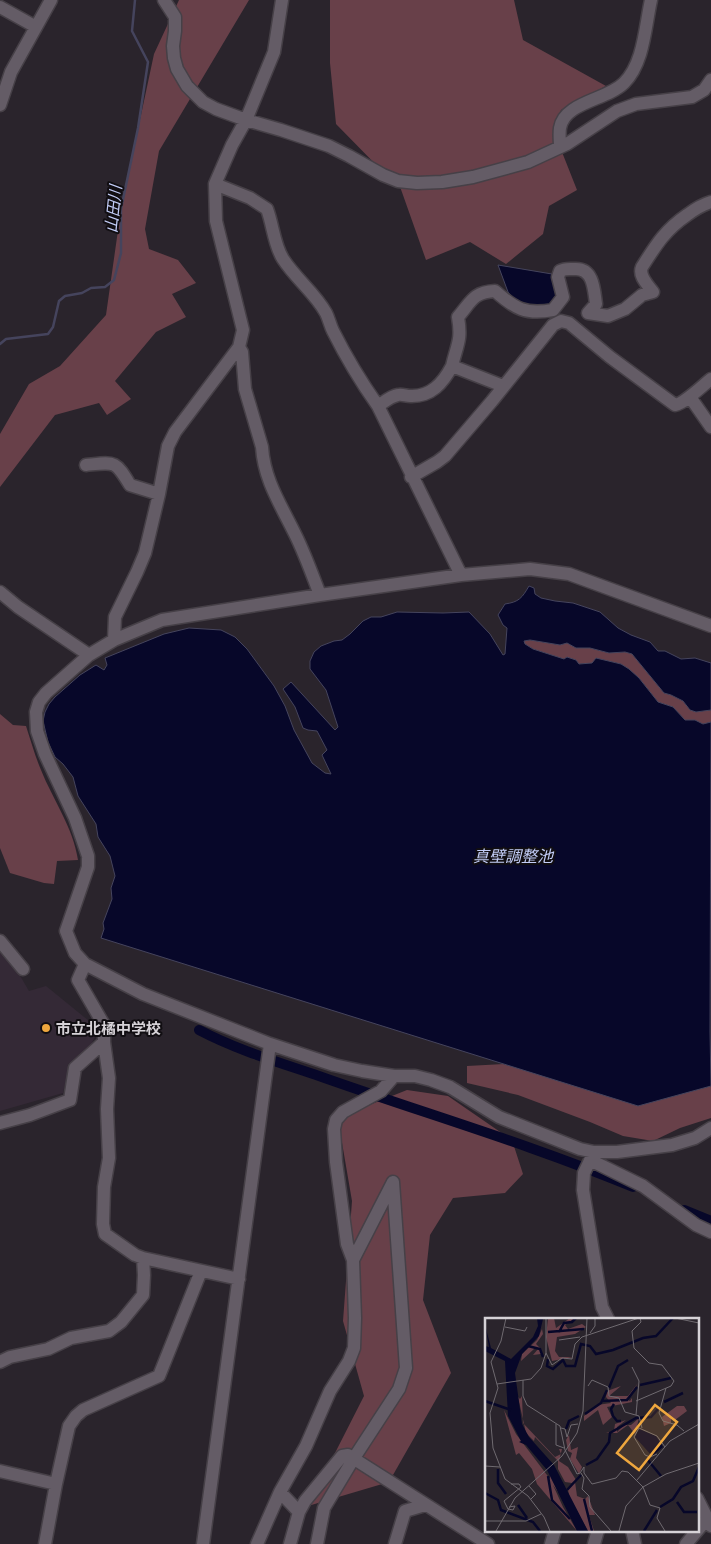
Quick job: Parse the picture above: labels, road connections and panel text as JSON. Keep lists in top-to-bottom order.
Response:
{
  "water": ["山田川", "真壁調整池"],
  "places": ["市立北橘中学校"]
}
